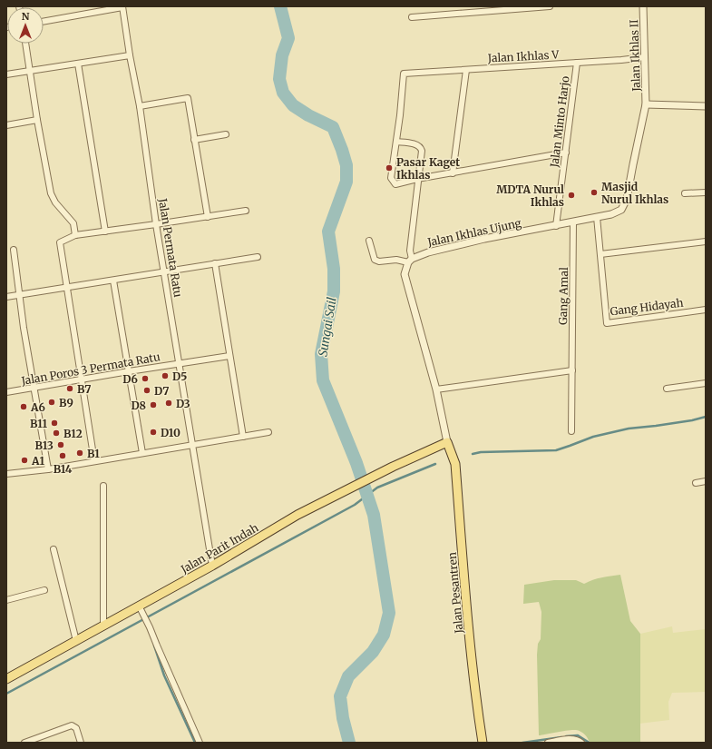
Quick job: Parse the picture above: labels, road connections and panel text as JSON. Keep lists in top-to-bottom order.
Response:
{
  "streets": {
    "main road": ["Jalan Parit Indah", "Jalan Pesantren"],
    "street": [
      "Jalan Ikhlas II",
      "Jalan Ikhlas V",
      "Jalan Minto Harjo",
      "Jalan Ikhlas Ujung",
      "Jalan Permata Ratu",
      "Gang Amal",
      "Gang Hidayah",
      "Jalan Poros 3 Permata Ratu"
    ]
  },
  "crossings": [
    ["Jalan Ikhlas II", "Jalan Ikhlas V"],
    ["Jalan Ikhlas II", "Jalan Ikhlas Ujung"],
    ["Jalan Ikhlas V", "Jalan Minto Harjo"],
    ["Jalan Minto Harjo", "Jalan Ikhlas Ujung"],
    ["Jalan Ikhlas Ujung", "Gang Amal"],
    ["Jalan Ikhlas Ujung", "Gang Hidayah"],
    ["Jalan Permata Ratu", "Jalan Poros 3 Permata Ratu"],
    ["Jalan Permata Ratu", "Jalan Parit Indah"],
    ["Jalan Parit Indah", "Jalan Pesantren"]
  ],
  "water": ["Sungai Sail"],
  "places": [
    "Pasar Kaget Ikhlas",
    "Masjid Nurul Ikhlas",
    "MDTA Nurul Ikhlas",
    "D5",
    "D6",
    "B7",
    "D7",
    "B9",
    "D3",
    "D8",
    "A6",
    "B11",
    "D10",
    "B12",
    "B13",
    "B1",
    "B14",
    "A1"
  ],
  "north": "top"
}
